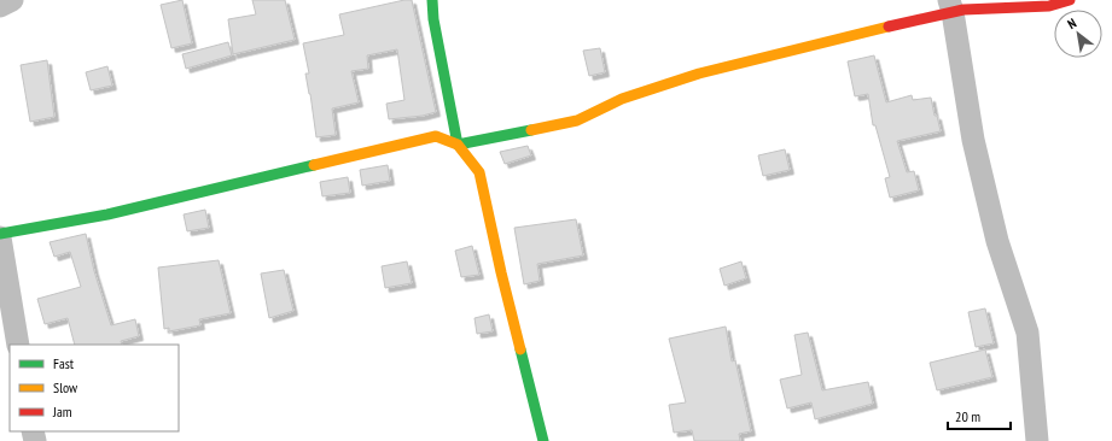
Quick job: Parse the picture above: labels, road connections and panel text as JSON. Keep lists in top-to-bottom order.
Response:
{
  "legend": ["Fast", "Slow", "Jam"],
  "scale_bar": "20 m",
  "north": "top left"
}
